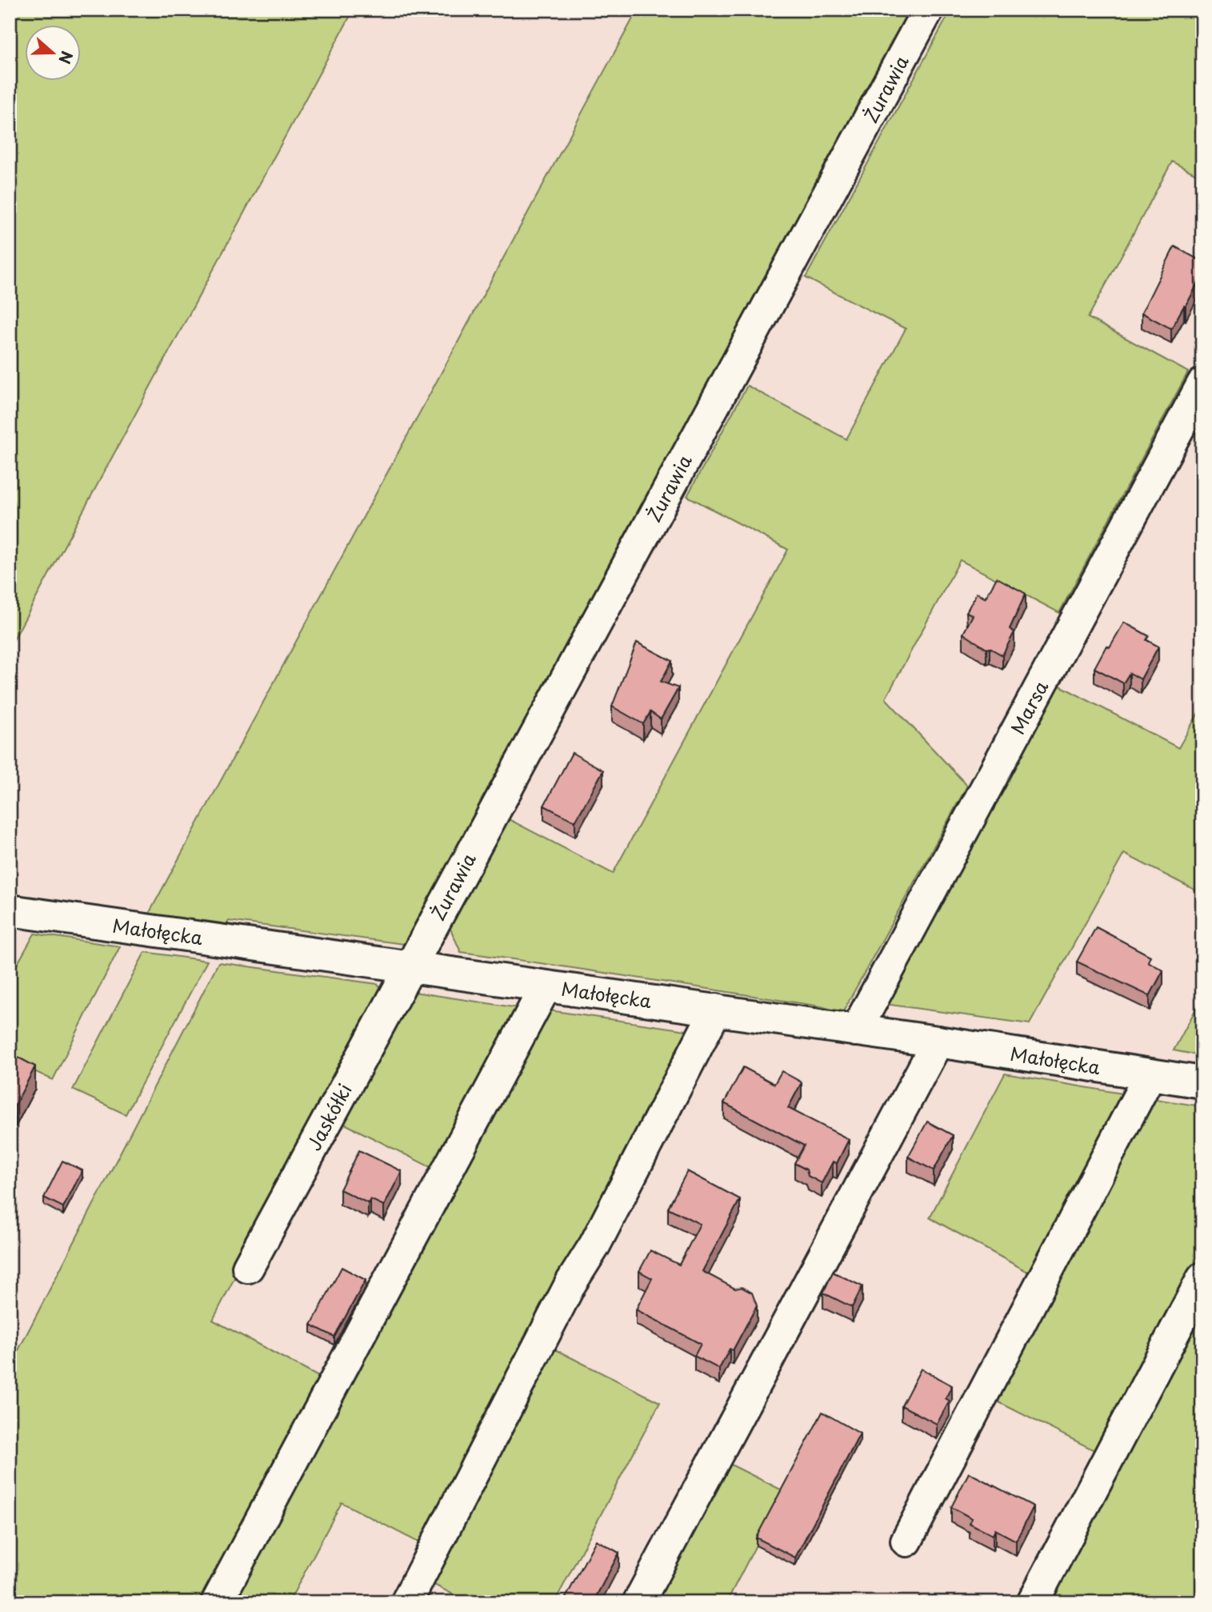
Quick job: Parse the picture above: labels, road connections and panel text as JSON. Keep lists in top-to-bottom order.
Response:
{
  "streets": {
    "street": [
      "Żurawia",
      "Marsa",
      "Małołęcka",
      "Jaskółki"
    ]
  },
  "crossings": [
    ["Żurawia", "Małołęcka"],
    ["Żurawia", "Jaskółki"],
    ["Marsa", "Małołęcka"],
    ["Małołęcka", "Jaskółki"]
  ],
  "north": "right"
}
